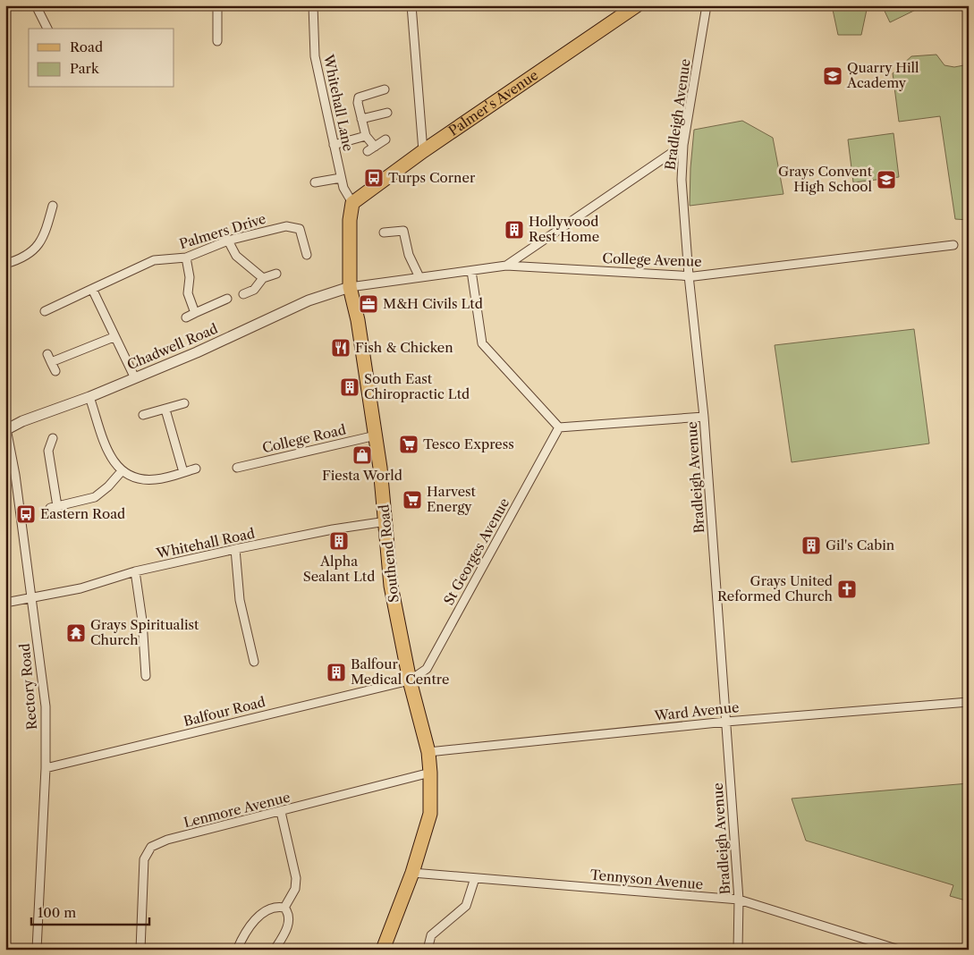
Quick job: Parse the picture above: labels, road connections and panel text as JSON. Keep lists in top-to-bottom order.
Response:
{
  "streets": {
    "main road": ["Palmer's Avenue", "Southend Road"],
    "street": [
      "Whitehall Lane",
      "Bradleigh Avenue",
      "Palmers Drive",
      "College Avenue",
      "Chadwell Road",
      "College Road",
      "Whitehall Road",
      "St Georges Avenue",
      "Rectory Road",
      "Balfour Road",
      "Ward Avenue",
      "Lenmore Avenue",
      "Tennyson Avenue"
    ]
  },
  "crossings": [
    ["Whitehall Lane", "Palmer's Avenue"],
    ["Whitehall Lane", "Southend Road"],
    ["Palmer's Avenue", "Southend Road"],
    ["Bradleigh Avenue", "College Avenue"],
    ["Bradleigh Avenue", "Ward Avenue"],
    ["Bradleigh Avenue", "Tennyson Avenue"],
    ["College Avenue", "Chadwell Road"],
    ["College Avenue", "Southend Road"],
    ["Chadwell Road", "Southend Road"],
    ["Chadwell Road", "Rectory Road"],
    ["College Road", "Southend Road"],
    ["Whitehall Road", "Southend Road"],
    ["Whitehall Road", "Rectory Road"],
    ["St Georges Avenue", "Southend Road"],
    ["St Georges Avenue", "Balfour Road"],
    ["Southend Road", "Balfour Road"],
    ["Southend Road", "Ward Avenue"],
    ["Southend Road", "Lenmore Avenue"],
    ["Southend Road", "Tennyson Avenue"],
    ["Rectory Road", "Balfour Road"]
  ],
  "places": {
    "school or university": ["Quarry Hill Academy", "Grays Convent High School"],
    "bus stop": ["Turps Corner", "Eastern Road"],
    "building": [
      "Hollywood Rest Home",
      "South East Chiropractic Ltd",
      "Alpha Sealant Ltd",
      "Gil's Cabin",
      "Balfour Medical Centre"
    ],
    "office": ["M&H Civils Ltd"],
    "restaurant": ["Fish & Chicken"],
    "supermarket": ["Tesco Express", "Harvest Energy"],
    "shop": ["Fiesta World"],
    "church": ["Grays United Reformed Church"],
    "temple": ["Grays Spiritualist Church"]
  },
  "legend": ["Road", "Park"],
  "scale_bar": "100 m"
}
